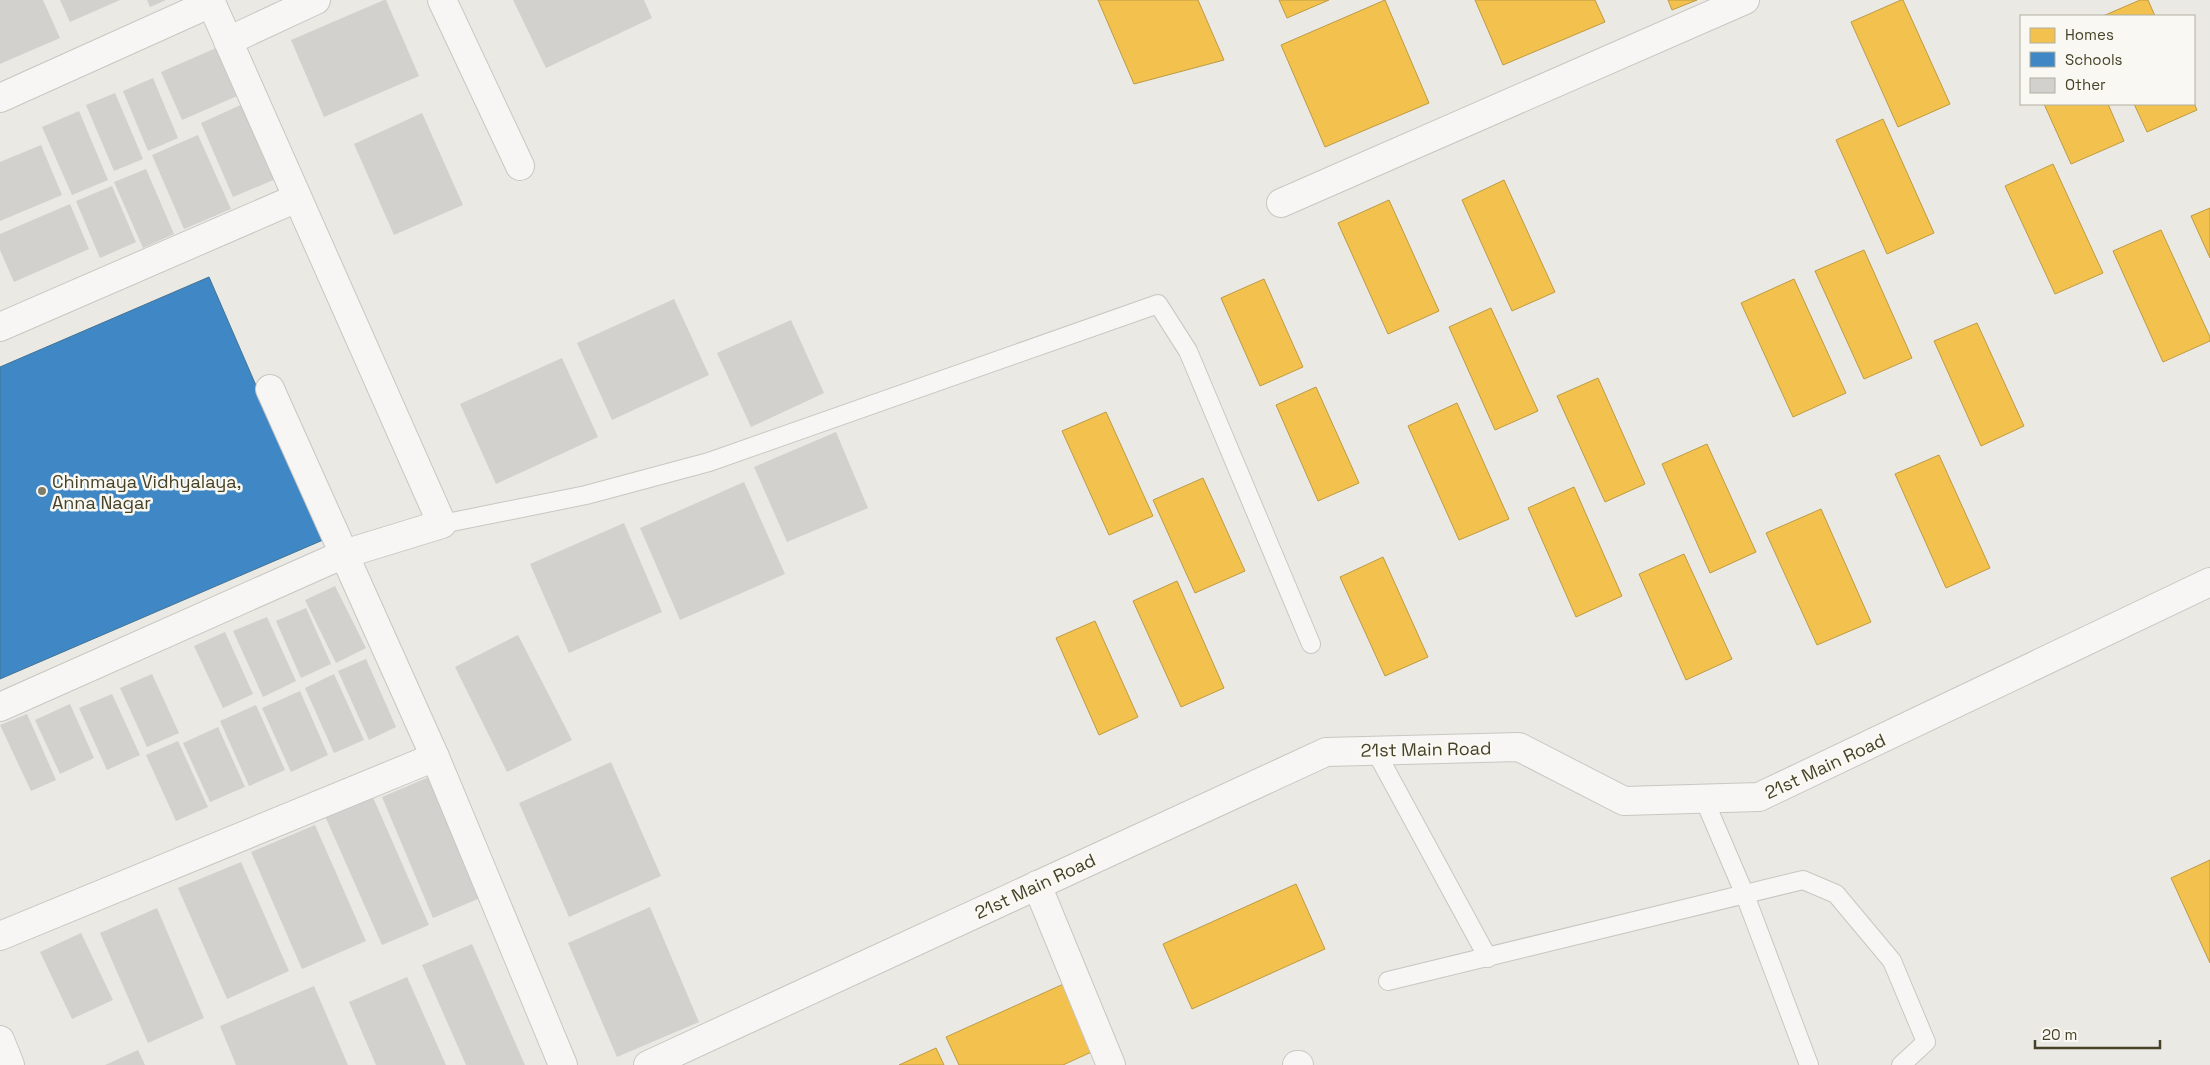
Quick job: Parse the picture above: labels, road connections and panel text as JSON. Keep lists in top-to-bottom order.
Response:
{
  "streets": {
    "street": ["21st Main Road"]
  },
  "places": ["Chinmaya Vidhyalaya, Anna Nagar"],
  "legend": ["Homes", "Schools", "Other"],
  "scale_bar": "20 m"
}
